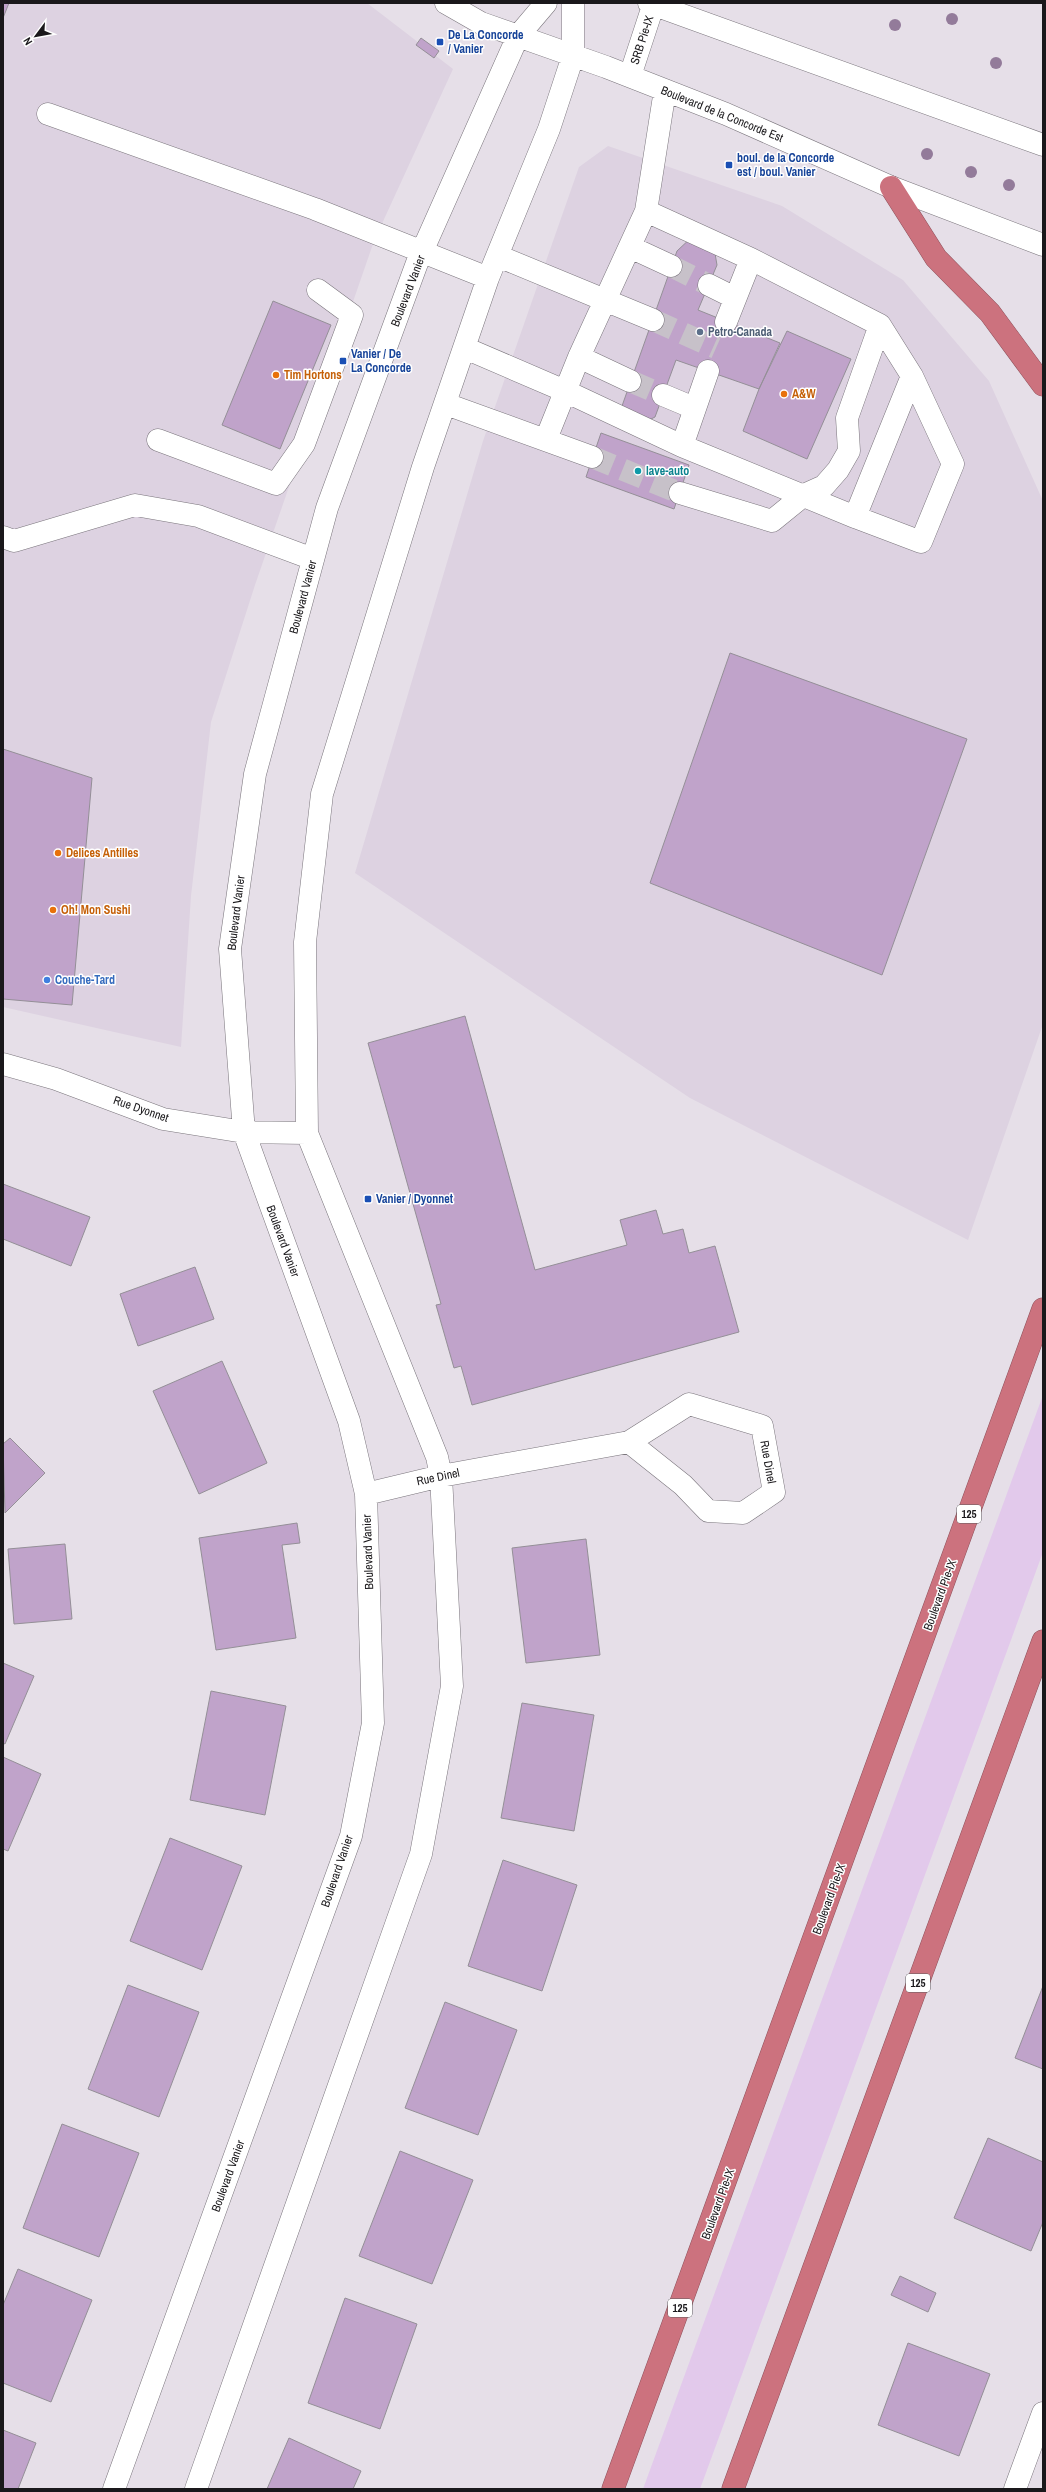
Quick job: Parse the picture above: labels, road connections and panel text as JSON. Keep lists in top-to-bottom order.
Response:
{
  "streets": {
    "highway": ["125", "Boulevard Pie-IX"],
    "street": [
      "SRB Pie-IX",
      "Boulevard de la Concorde Est",
      "Boulevard Vanier",
      "Rue Dyonnet",
      "Rue Dinel"
    ]
  },
  "crossings": [
    ["SRB Pie-IX", "Boulevard de la Concorde Est"],
    ["Boulevard de la Concorde Est", "Boulevard Vanier"],
    ["Boulevard Vanier", "Rue Dyonnet"],
    ["Boulevard Vanier", "Rue Dinel"]
  ],
  "places": {
    "transit": [
      "De La Concorde / Vanier",
      "boul. de la Concorde est / boul. Vanier",
      "Vanier / De La Concorde",
      "Vanier / Dyonnet"
    ],
    "other": [
      "Petro-Canada",
      "Tim Hortons",
      "A&W",
      "lave-auto",
      "Delices Antilles",
      "Oh! Mon Sushi",
      "Couche-Tard"
    ]
  },
  "north": "bottom left"
}
